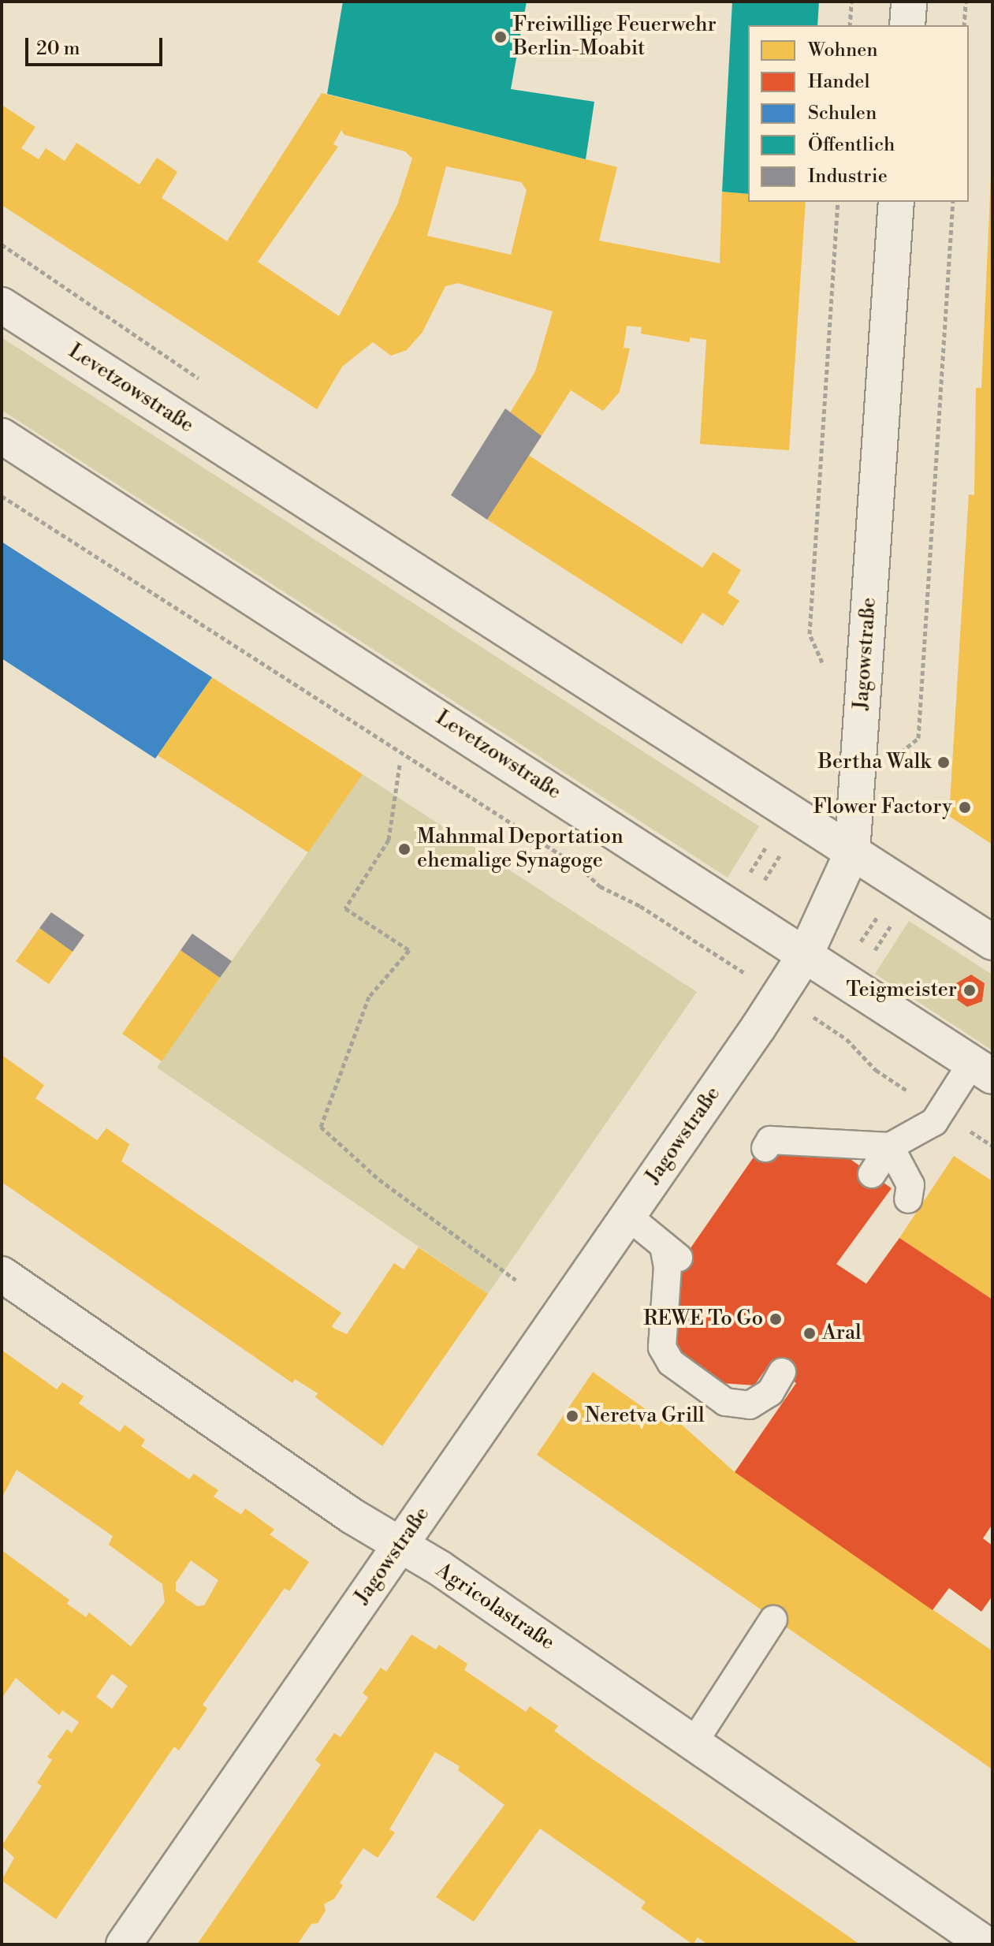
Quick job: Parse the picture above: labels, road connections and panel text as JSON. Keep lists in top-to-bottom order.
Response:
{
  "streets": {
    "street": ["Levetzowstraße", "Jagowstraße", "Agricolastraße"]
  },
  "crossings": [
    ["Levetzowstraße", "Jagowstraße"],
    ["Jagowstraße", "Agricolastraße"]
  ],
  "places": [
    "Freiwillige Feuerwehr Berlin-Moabit",
    "Bertha Walk",
    "Flower Factory",
    "Mahnmal Deportation ehemalige Synagoge",
    "Teigmeister",
    "REWE To Go",
    "Aral",
    "Neretva Grill"
  ],
  "legend": [
    "Wohnen",
    "Handel",
    "Schulen",
    "Öffentlich",
    "Industrie"
  ],
  "scale_bar": "20 m"
}
